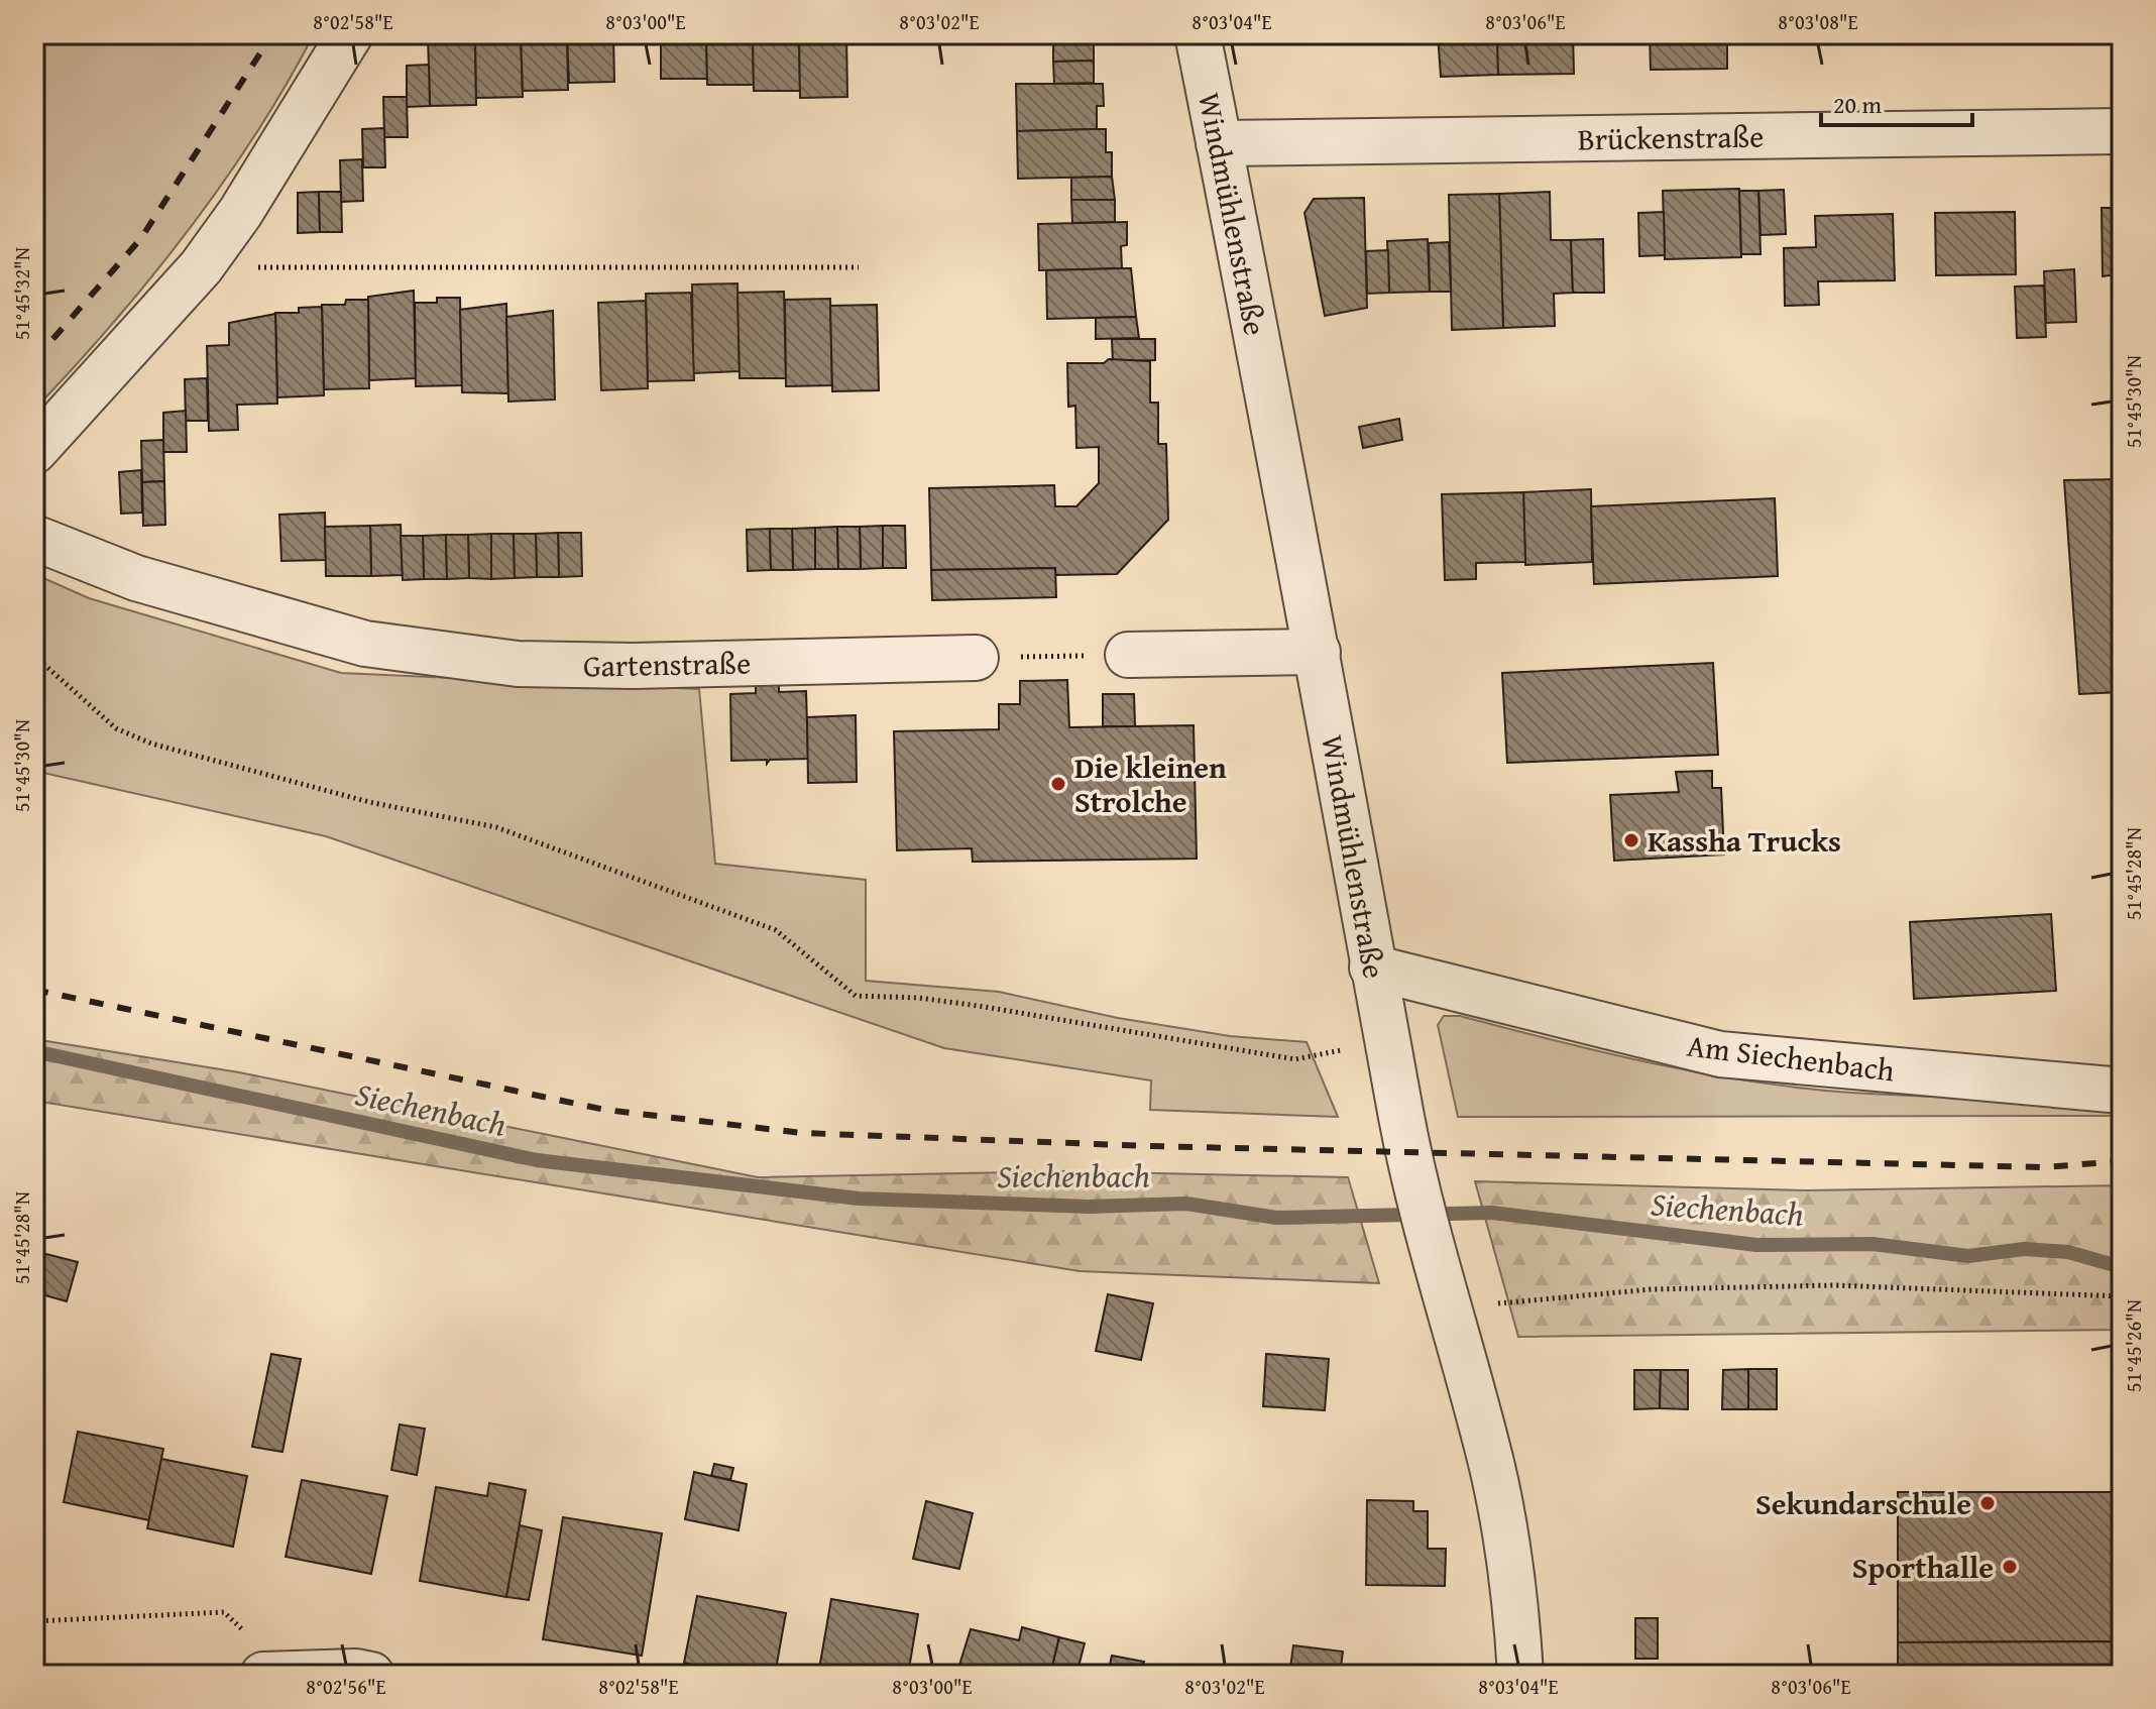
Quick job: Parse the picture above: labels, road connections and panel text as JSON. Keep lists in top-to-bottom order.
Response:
{
  "streets": {
    "street": [
      "Brückenstraße",
      "Windmühlenstraße",
      "Gartenstraße",
      "Am Siechenbach"
    ]
  },
  "crossings": [
    ["Brückenstraße", "Windmühlenstraße"],
    ["Windmühlenstraße", "Am Siechenbach"]
  ],
  "water": ["Siechenbach"],
  "places": [
    "Die kleinen Strolche",
    "Kassha Trucks",
    "Sekundarschule",
    "Sporthalle"
  ],
  "scale_bar": "20 m",
  "coordinates": [
    "8°02'58\"E",
    "8°03'00\"E",
    "8°03'02\"E",
    "8°03'04\"E",
    "8°03'06\"E",
    "8°03'08\"E",
    "51°45'32\"N",
    "51°45'30\"N",
    "51°45'28\"N",
    "51°45'26\"N",
    "8°02'56\"E"
  ]
}
